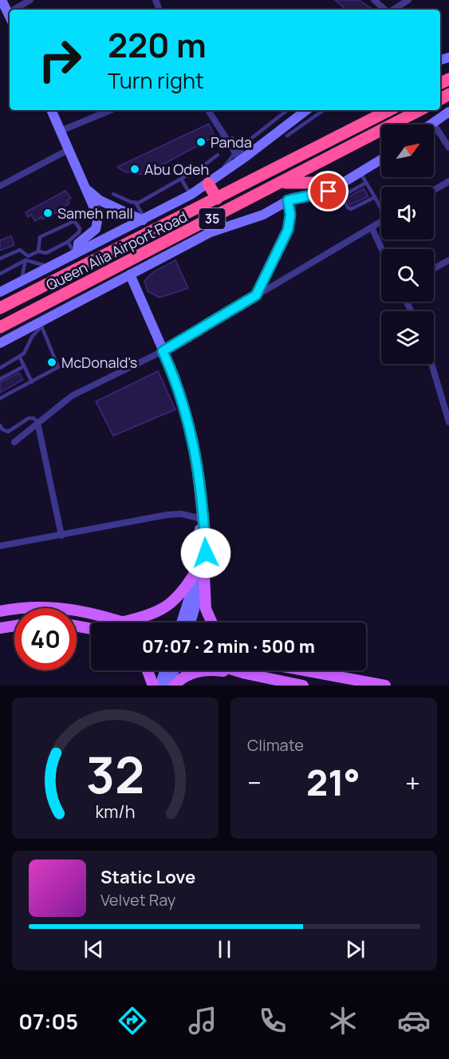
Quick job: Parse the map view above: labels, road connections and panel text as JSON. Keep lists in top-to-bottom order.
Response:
{
  "streets": {
    "highway": ["35", "Queen Alia Airport Road"]
  },
  "places": [
    "Panda",
    "Abu Odeh",
    "Sameh mall",
    "McDonald's"
  ],
  "north": "top right",
  "page": {
    "turn": ["220 m", "Turn right"],
    "limit": "40",
    "trip": "07:07 · 2 min · 500 m",
    "tile": "Climate",
    "heat": ["−", "21°", "+"],
    "song": ["Static Love", "Velvet Ray"],
    "tabs": "07:05",
    "gauge": ["32", "km/h"]
  }
}
